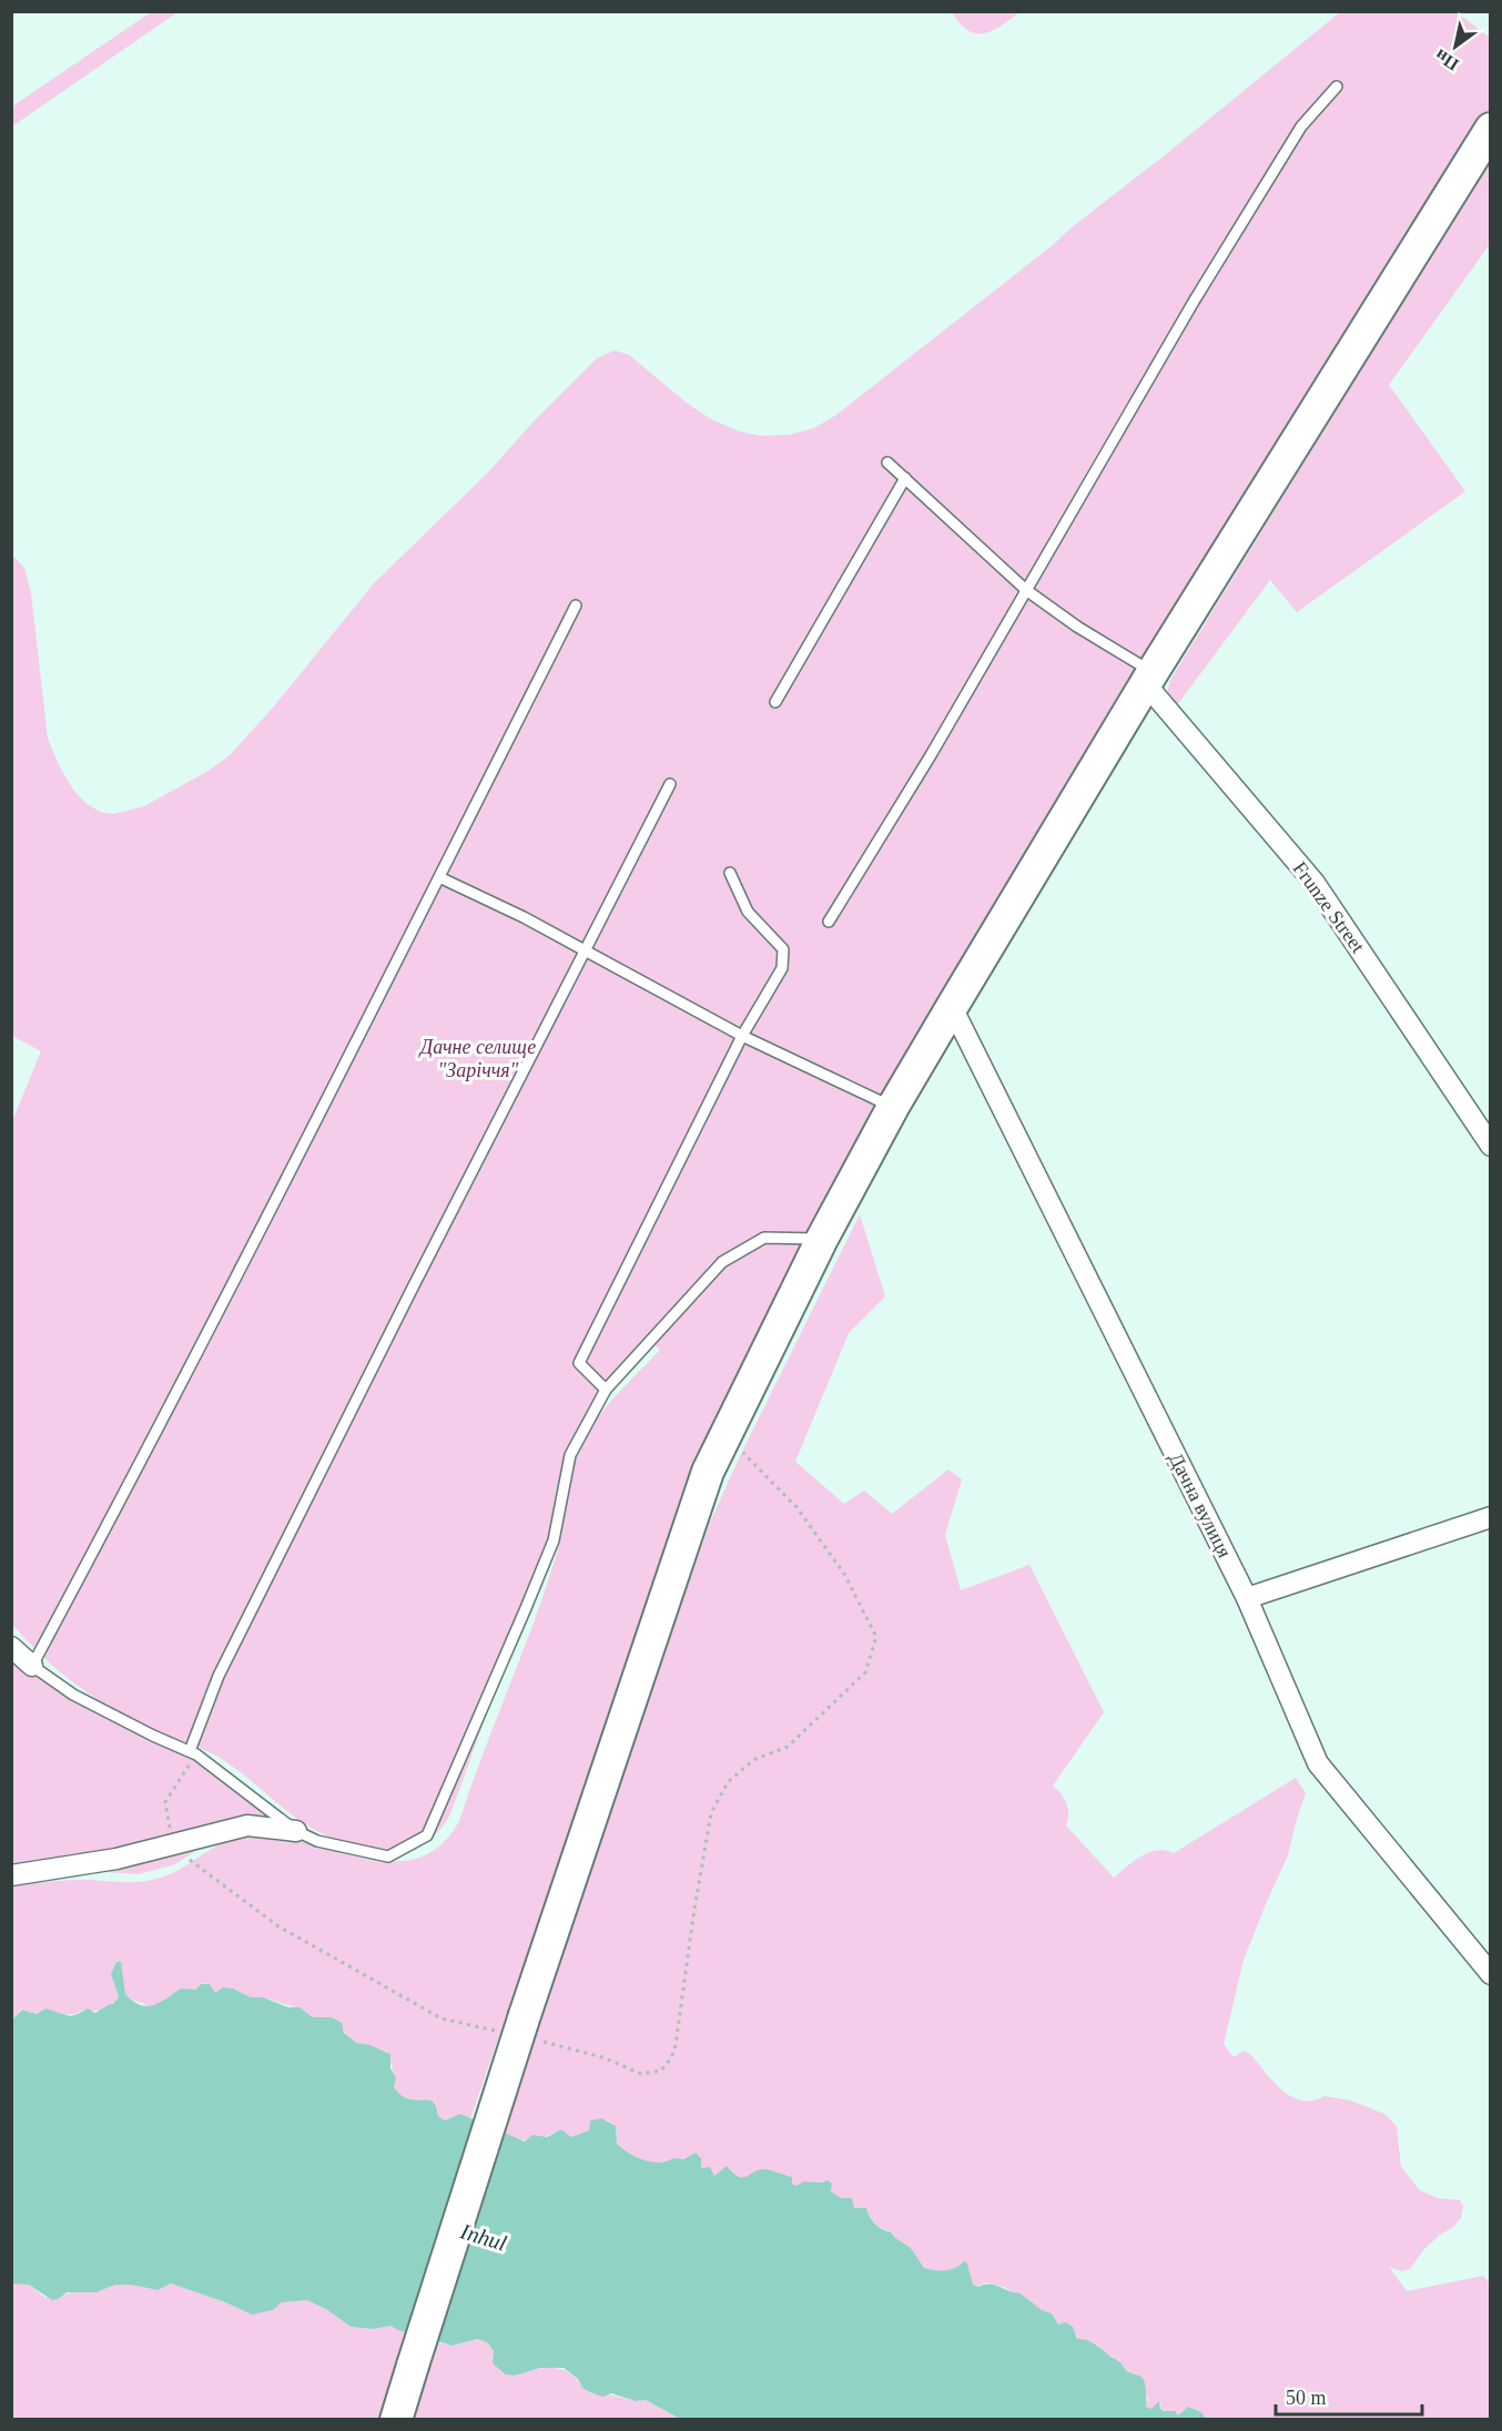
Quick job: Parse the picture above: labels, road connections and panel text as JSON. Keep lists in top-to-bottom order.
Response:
{
  "streets": {
    "street": ["Frunze Street", "Дачна вулиця"]
  },
  "water": ["Inhul"],
  "parks": ["Дачне селище \"Заріччя\""],
  "scale_bar": "50 m",
  "north": "bottom left"
}
